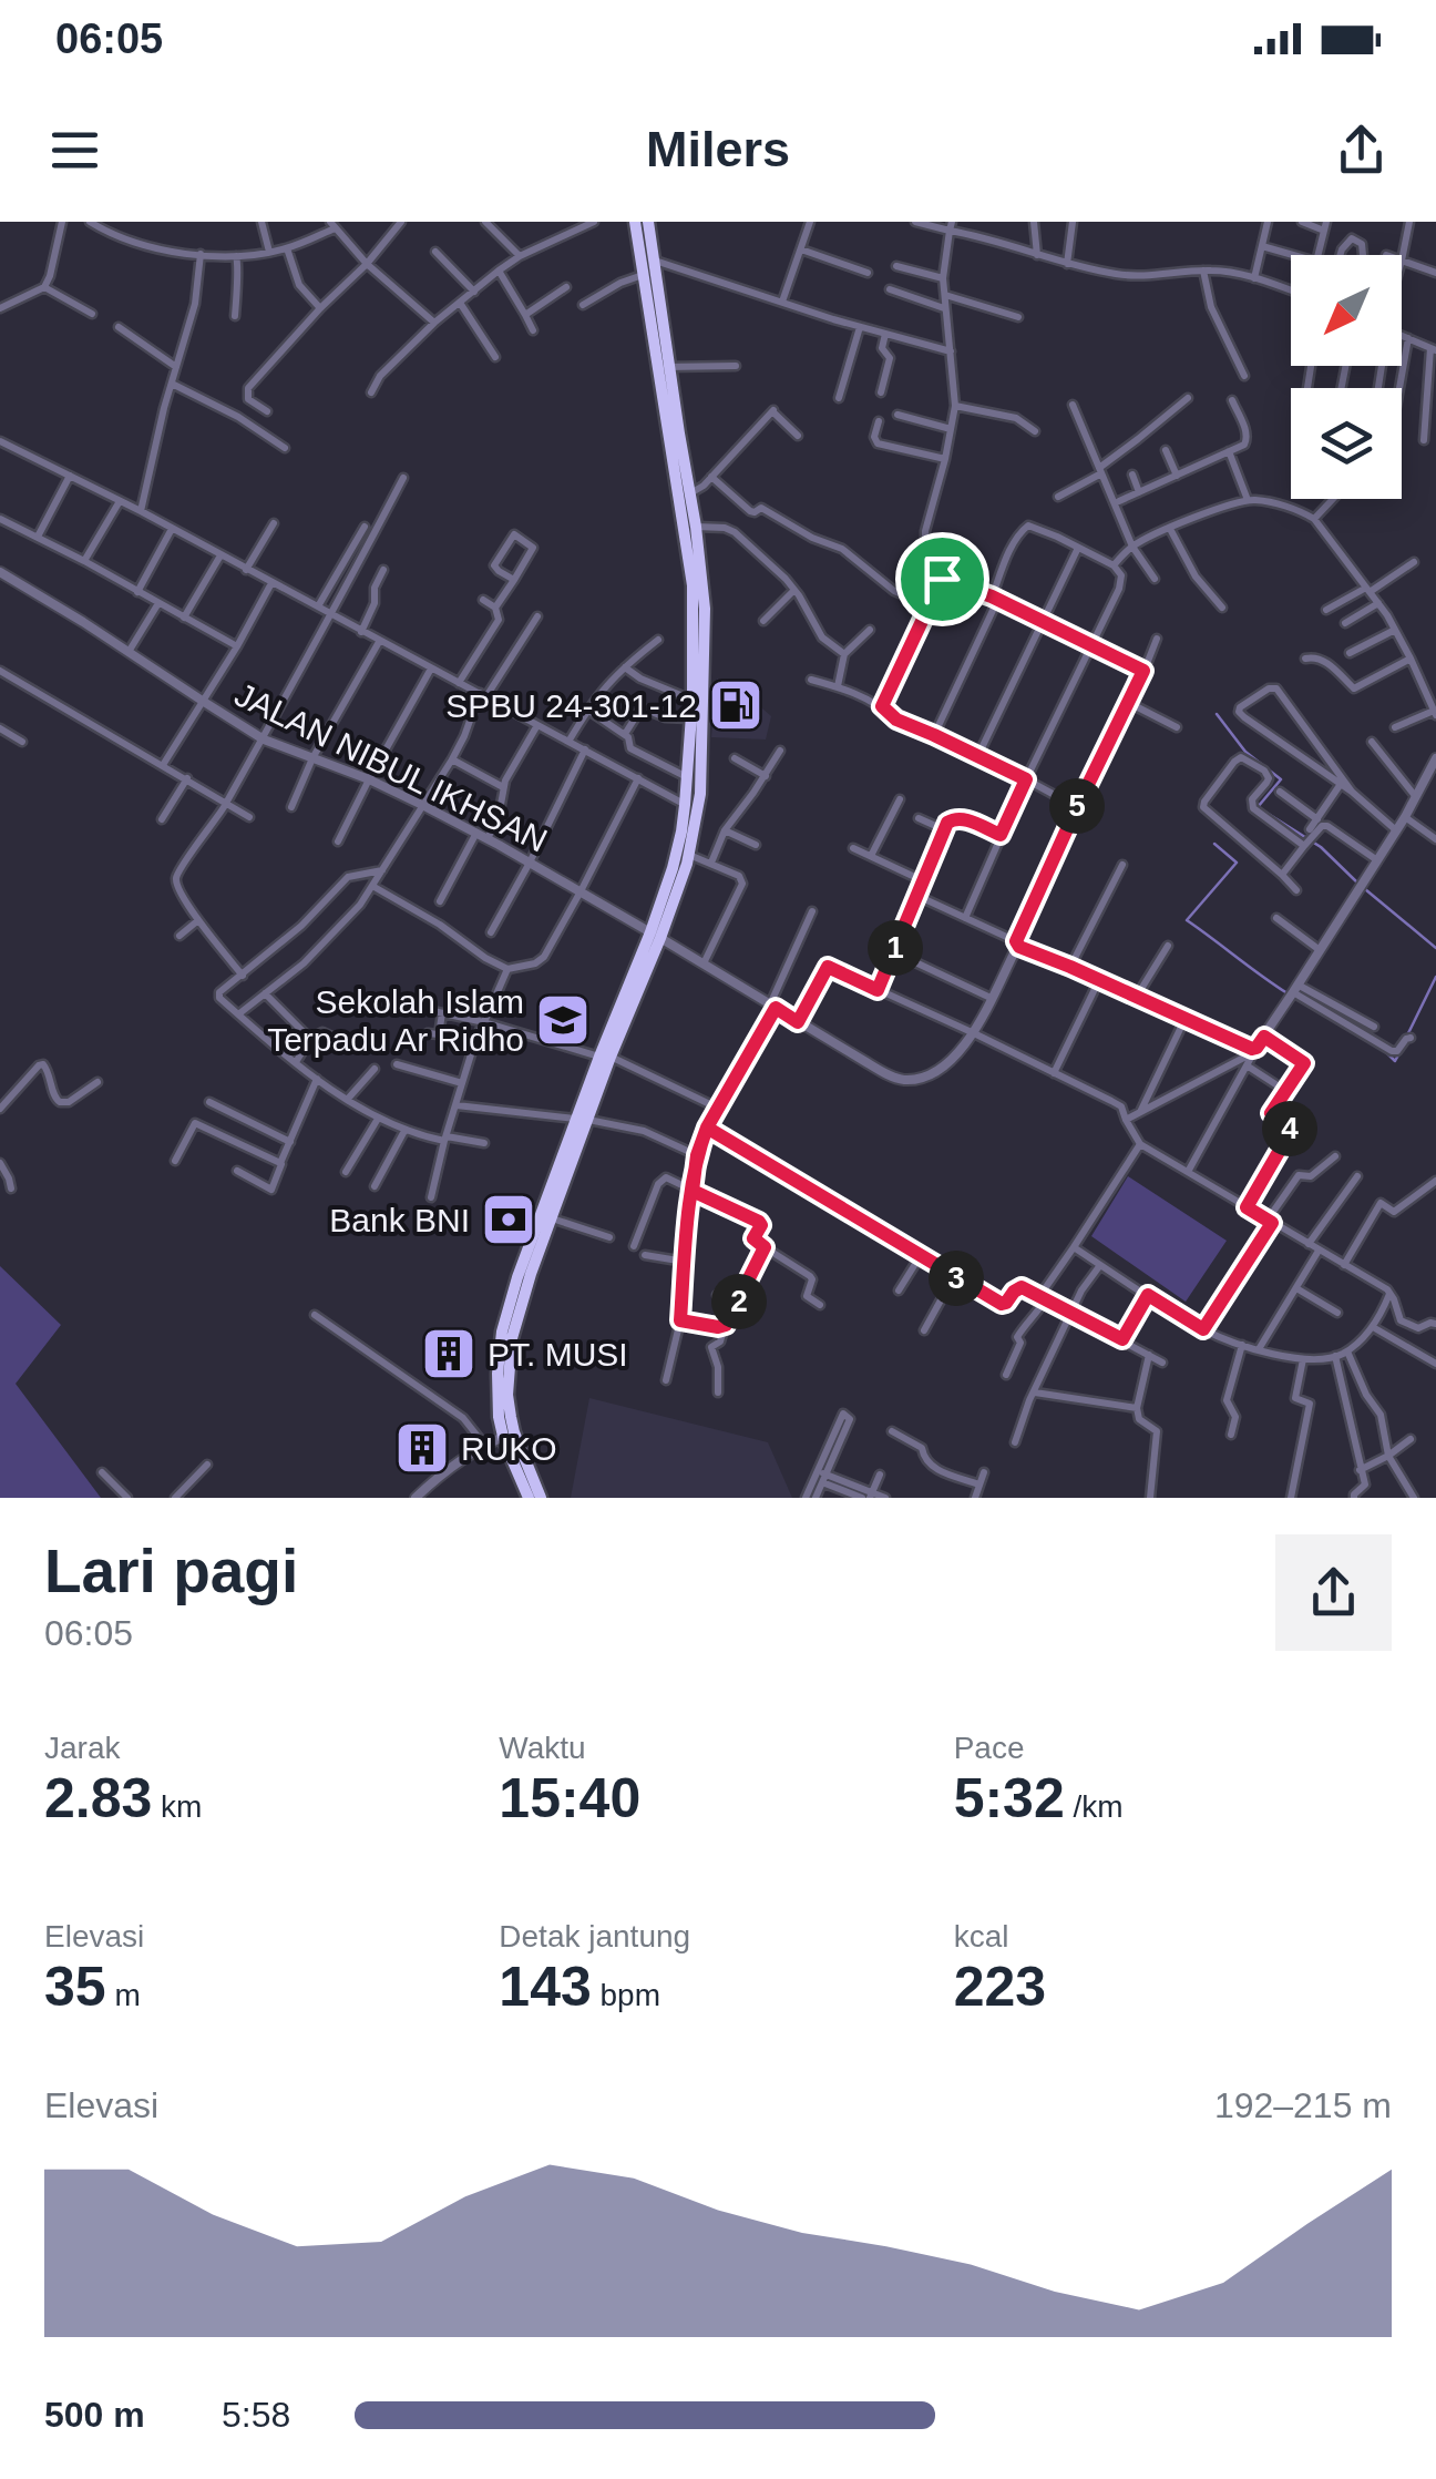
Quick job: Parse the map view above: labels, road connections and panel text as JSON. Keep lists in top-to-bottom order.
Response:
{
  "streets": {
    "street": ["JALAN NIBUL IKHSAN"]
  },
  "places": {
    "fuel station": ["SPBU 24-301-12"],
    "school or university": ["Sekolah Islam Terpadu Ar Ridho"],
    "bank": ["Bank BNI"],
    "building": ["PT. MUSI", "RUKO"]
  },
  "north": "bottom left",
  "page": {
    "status": "06:05",
    "header": "Milers",
    "pins": [
      "5",
      "1",
      "4",
      "3",
      "2"
    ],
    "heading": ["Lari pagi", "06:05"],
    "stats": [
      ["Jarak", "2.83 km"],
      ["Waktu", "15:40"],
      ["Pace", "5:32 /km"],
      ["Elevasi", "35 m"],
      ["Detak jantung", "143 bpm"],
      ["kcal", "223"]
    ],
    "chart": ["Elevasi", "192–215 m"],
    "list": [
      {
        "name": "500 m",
        "note": "5:58"
      }
    ]
  }
}
